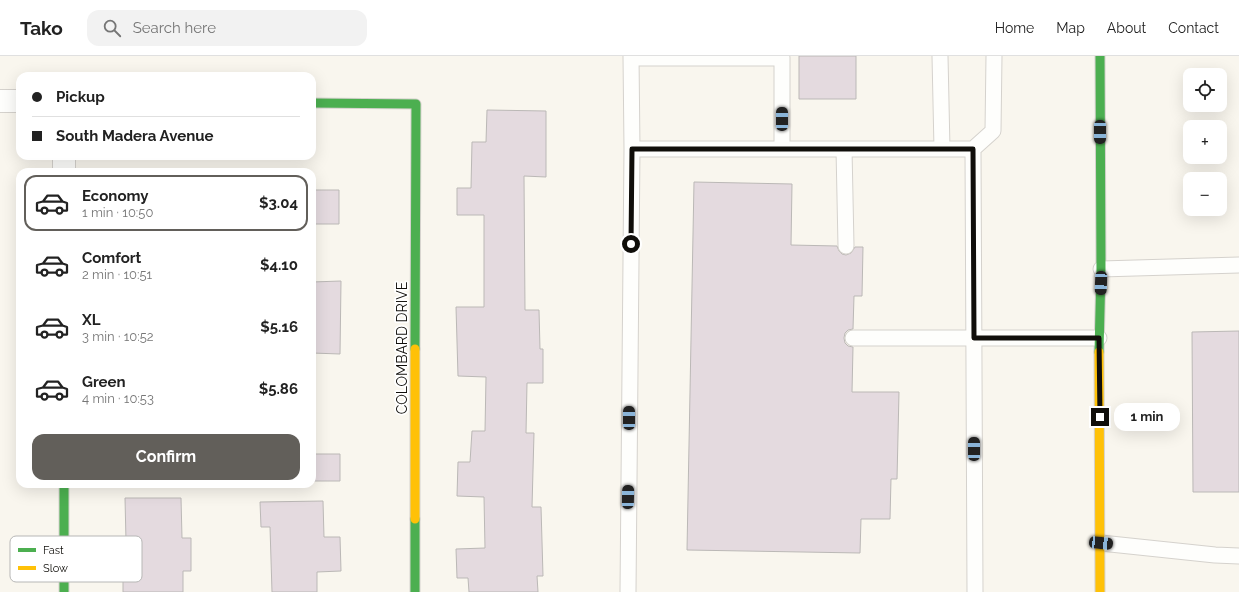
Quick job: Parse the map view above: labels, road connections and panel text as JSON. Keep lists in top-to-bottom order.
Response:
{
  "streets": {
    "street": ["COLOMBARD DRIVE"]
  },
  "legend": ["Fast", "Slow"],
  "page": {
    "header": "Tako",
    "search": "Search here",
    "nav": [
      "Home",
      "Map",
      "About",
      "Contact"
    ],
    "map_buttons": ["+", "−"],
    "banner": ["Pickup", "South Madera Avenue"],
    "list": [
      {
        "name": "Economy",
        "note": "1 min · 10:50",
        "value": "$3.04"
      },
      {
        "name": "Comfort",
        "note": "2 min · 10:51",
        "value": "$4.10"
      },
      {
        "name": "XL",
        "note": "3 min · 10:52",
        "value": "$5.16"
      },
      {
        "name": "Green",
        "note": "4 min · 10:53",
        "value": "$5.86"
      }
    ],
    "bubble": "1 min",
    "buttons": "Confirm"
  }
}
